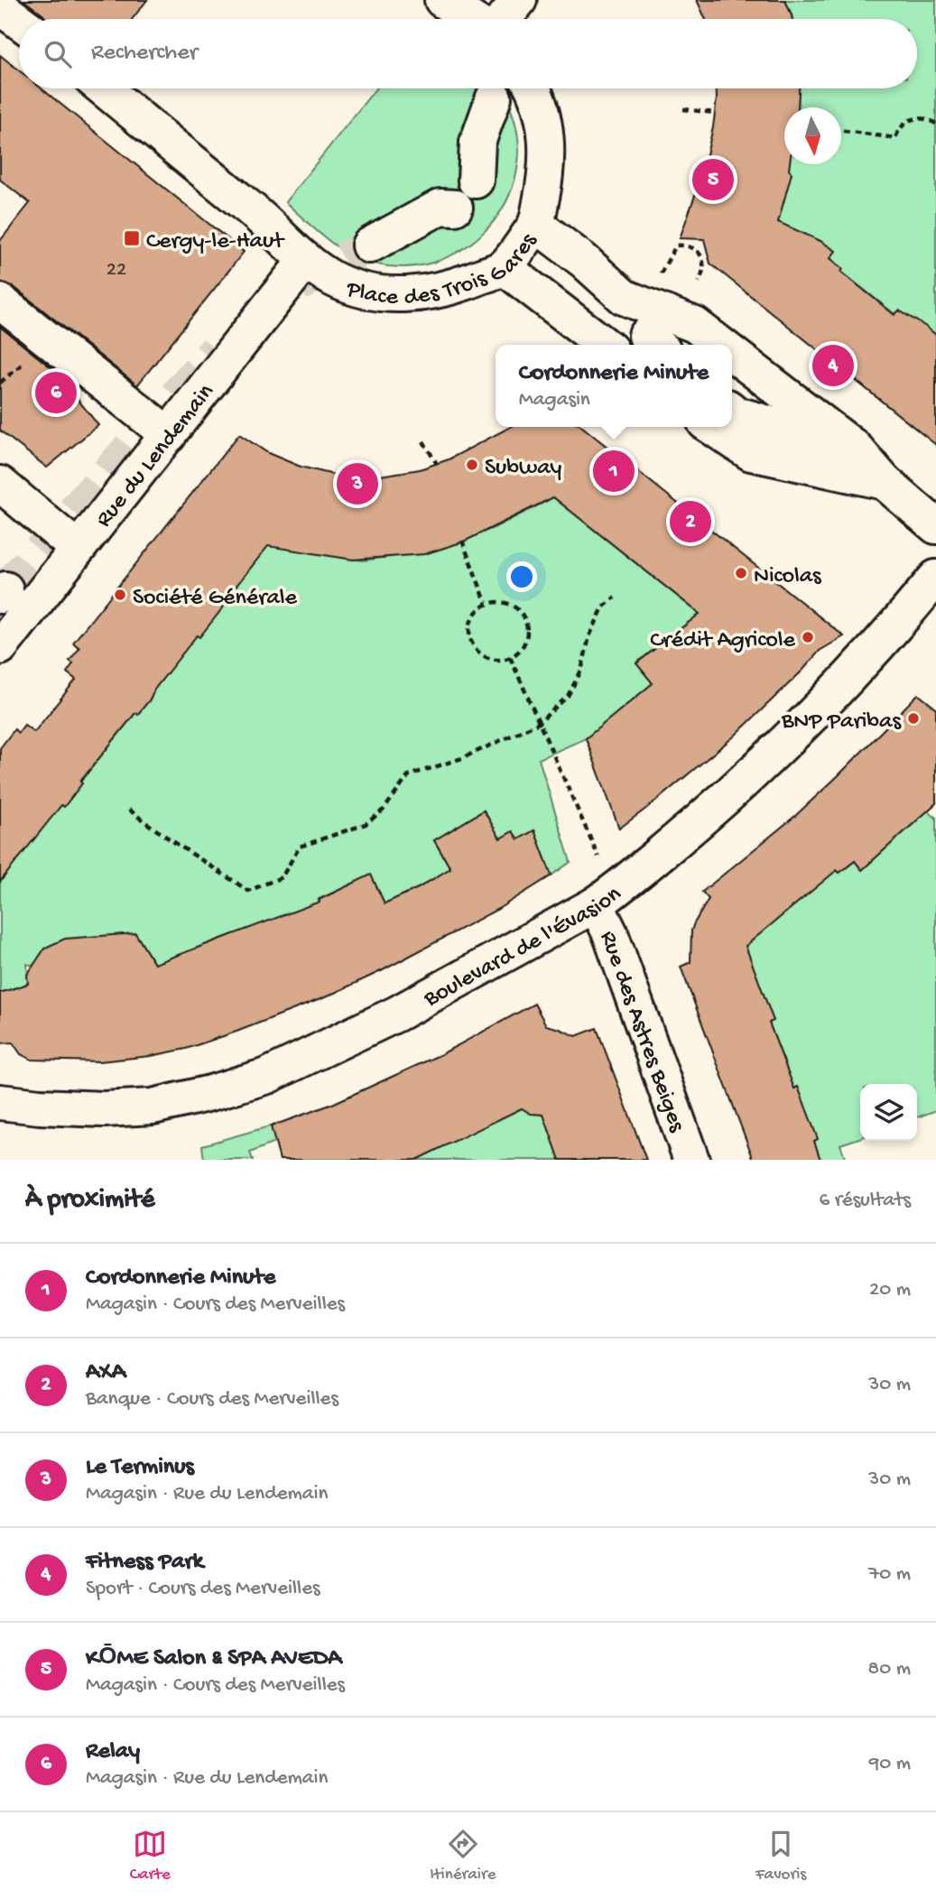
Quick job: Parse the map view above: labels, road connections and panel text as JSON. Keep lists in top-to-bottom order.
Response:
{
  "streets": {
    "street": [
      "Place des Trois Gares",
      "Rue du Lendemain",
      "Boulevard de l'Évasion",
      "Rue des Astres Beiges"
    ]
  },
  "crossings": [
    ["Place des Trois Gares", "Rue du Lendemain"],
    ["Boulevard de l'Évasion", "Rue des Astres Beiges"]
  ],
  "places": {
    "transit": ["Cergy-le-Haut"],
    "other": [
      "Subway",
      "Nicolas",
      "Société Générale",
      "Crédit Agricole",
      "BNP Paribas"
    ]
  },
  "house_numbers": ["22"],
  "north": "bottom",
  "page": {
    "search": "Rechercher",
    "pins": [
      "5",
      "4",
      "6",
      "1",
      "3",
      "2"
    ],
    "popup": ["Cordonnerie Minute", "Magasin"],
    "heading": ["À proximité", "6 résultats"],
    "list": [
      {
        "mark": "1",
        "name": "Cordonnerie Minute",
        "note": "Magasin · Cours des Merveilles",
        "value": "20 m"
      },
      {
        "mark": "2",
        "name": "AXA",
        "note": "Banque · Cours des Merveilles",
        "value": "30 m"
      },
      {
        "mark": "3",
        "name": "Le Terminus",
        "note": "Magasin · Rue du Lendemain",
        "value": "30 m"
      },
      {
        "mark": "4",
        "name": "Fitness Park",
        "note": "Sport · Cours des Merveilles",
        "value": "70 m"
      },
      {
        "mark": "5",
        "name": "KŌME Salon & SPA AVEDA",
        "note": "Magasin · Cours des Merveilles",
        "value": "80 m"
      },
      {
        "mark": "6",
        "name": "Relay",
        "note": "Magasin · Rue du Lendemain",
        "value": "90 m"
      }
    ],
    "nav": ["Carte", "Itinéraire", "Favoris"]
  }
}
